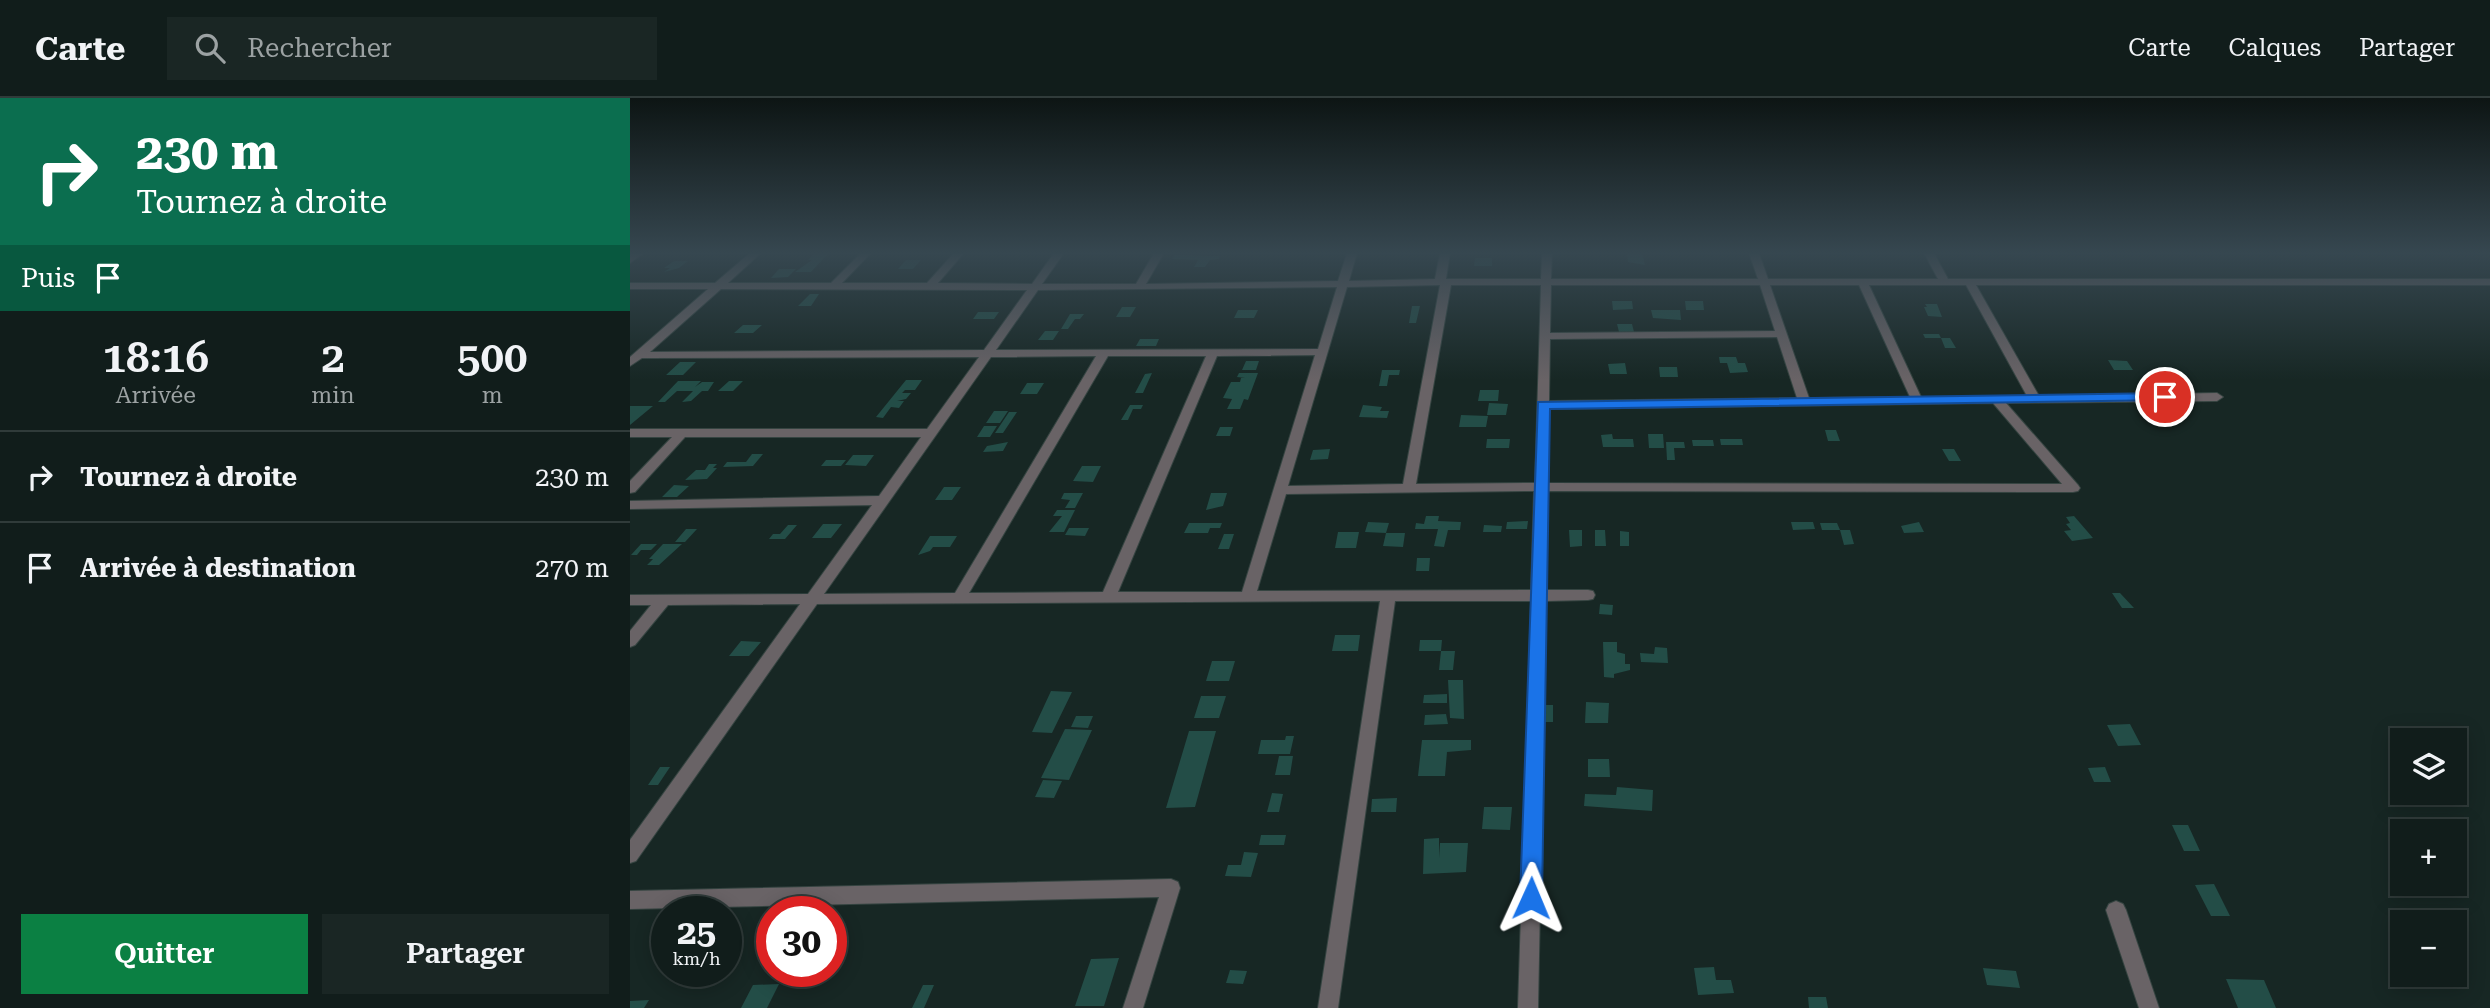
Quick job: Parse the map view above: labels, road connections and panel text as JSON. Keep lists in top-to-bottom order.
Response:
{
  "page": {
    "header": "Carte",
    "search": "Rechercher",
    "nav": ["Carte", "Calques", "Partager"],
    "turn": ["230 m", "Tournez à droite"],
    "then": "Puis",
    "eta": [
      "18:16",
      "Arrivée",
      "2",
      "min",
      "500",
      "m"
    ],
    "list": [
      {
        "name": "Tournez à droite",
        "value": "230 m"
      },
      {
        "name": "Arrivée à destination",
        "value": "270 m"
      }
    ],
    "map_buttons": ["+", "−"],
    "speed": "25 km/h",
    "limit": "30",
    "buttons": ["Quitter", "Partager"]
  }
}
